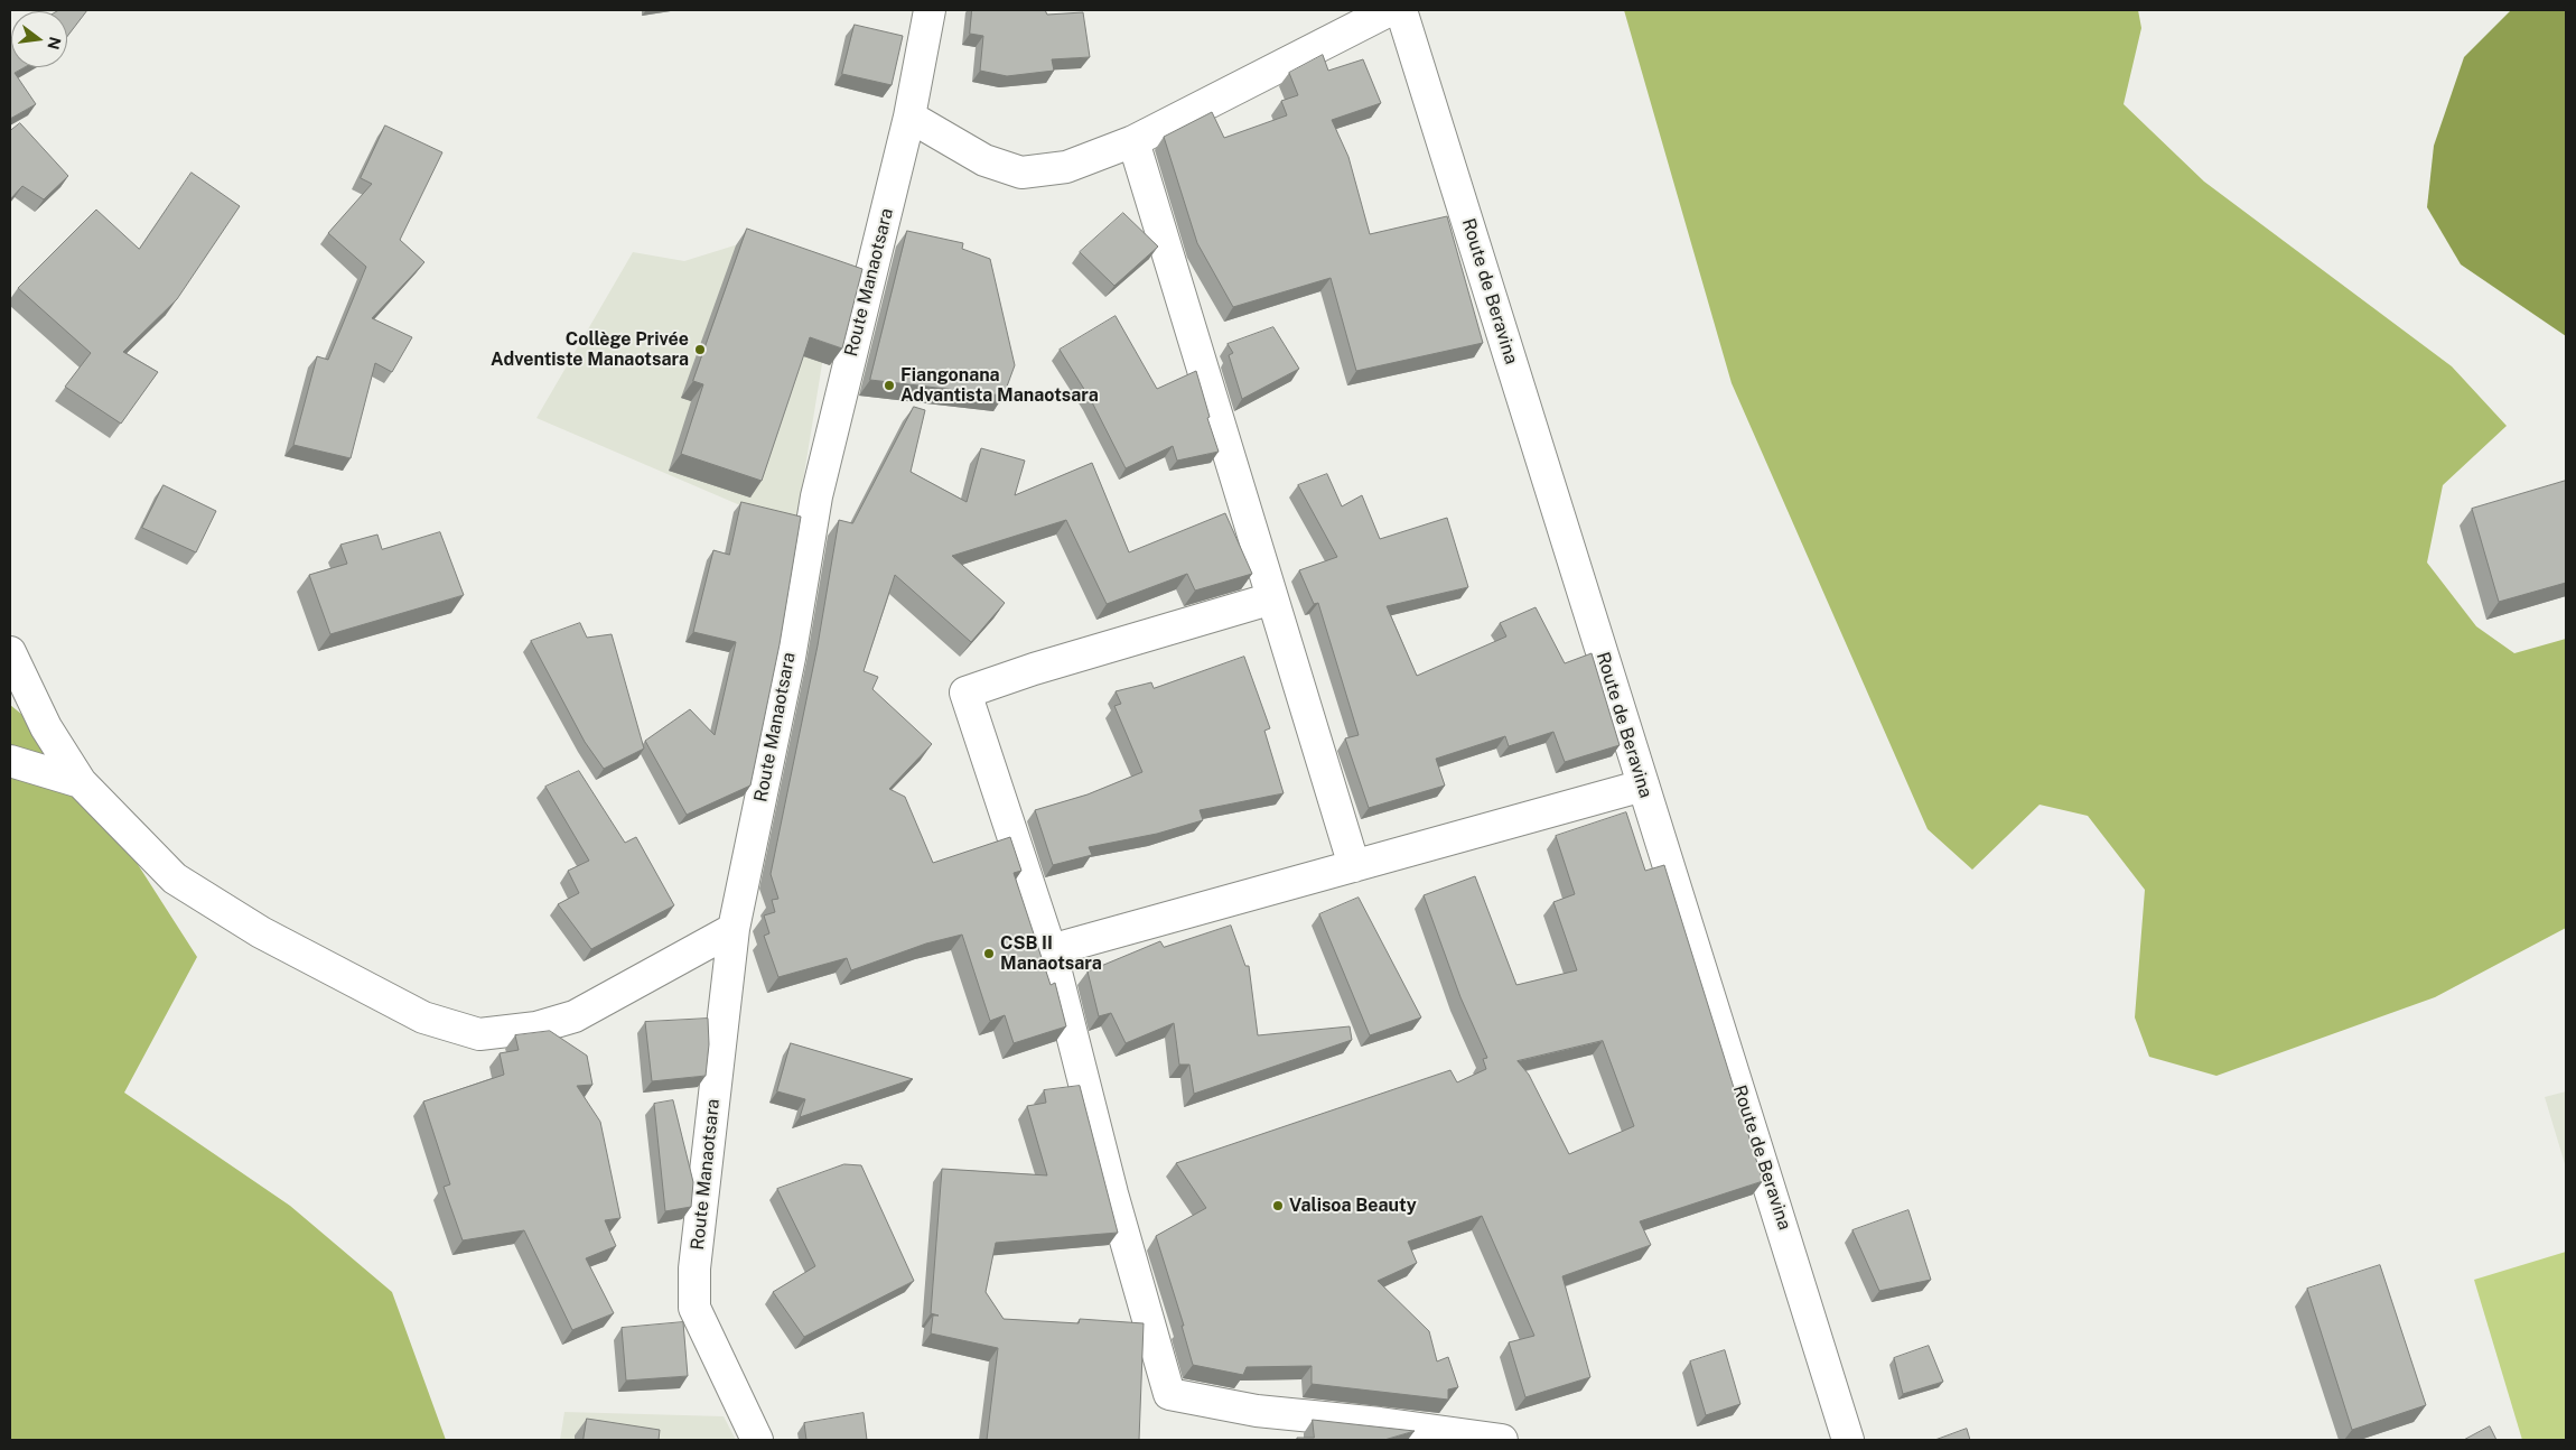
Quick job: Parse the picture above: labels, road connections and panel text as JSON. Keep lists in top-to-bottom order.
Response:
{
  "streets": {
    "street": ["Route Manaotsara", "Route de Beravina"]
  },
  "places": [
    "Collège Privée Adventiste Manaotsara",
    "Fiangonana Advantista Manaotsara",
    "CSB II Manaotsara",
    "Valisoa Beauty"
  ],
  "north": "right"
}
